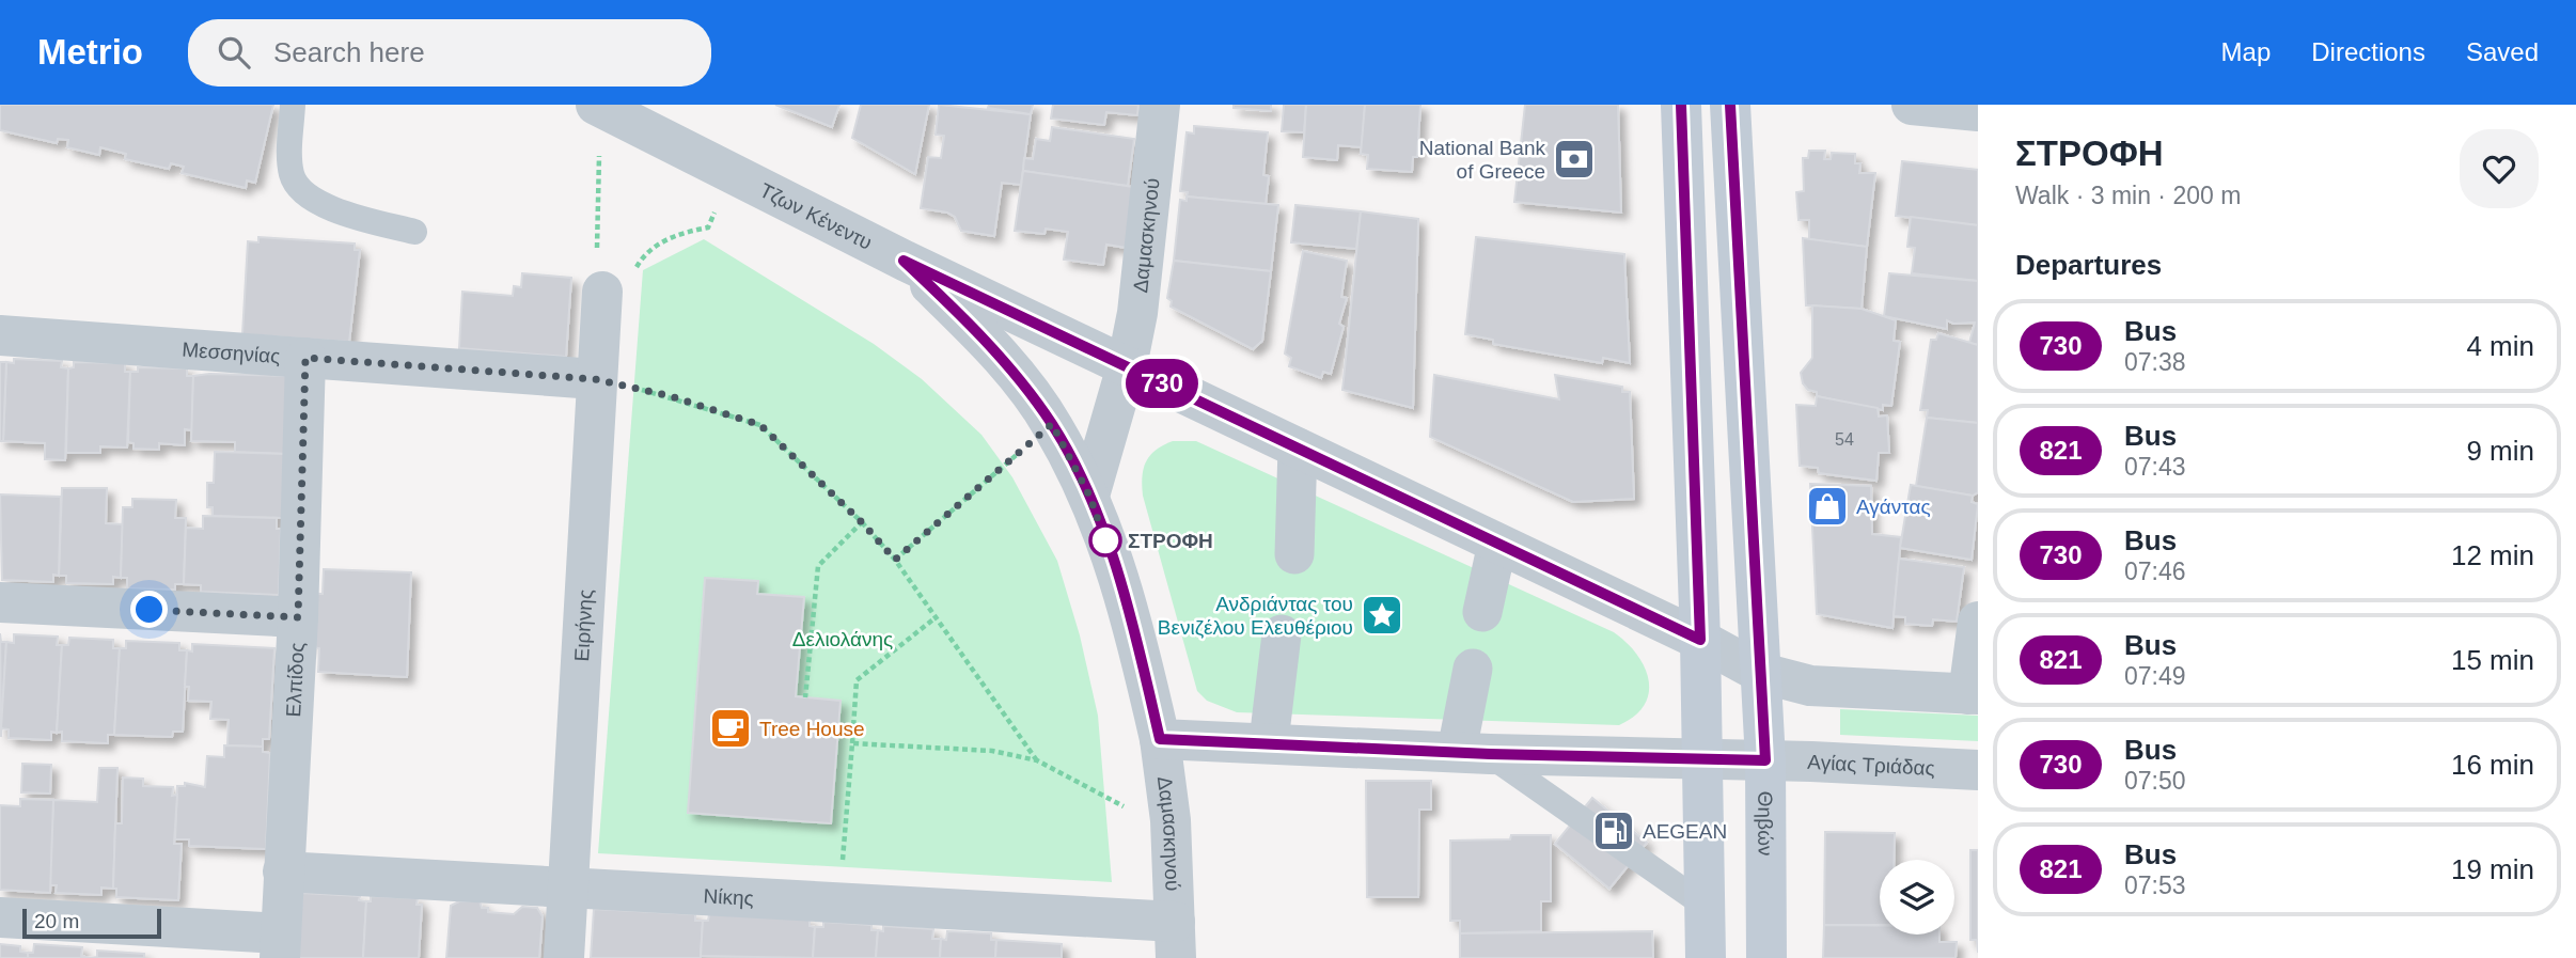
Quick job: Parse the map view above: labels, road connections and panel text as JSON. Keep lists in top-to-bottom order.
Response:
{
  "streets": {
    "main road": ["Θηβών"],
    "street": [
      "Τζων Κένεντυ",
      "Δαμασκηνού",
      "Μεσσηνίας",
      "Ειρήνης",
      "Ελπίδος",
      "Αγίας Τριάδας",
      "Νίκης"
    ]
  },
  "crossings": [
    ["Τζων Κένεντυ", "Δαμασκηνού"],
    ["Τζων Κένεντυ", "Θηβών"],
    ["Δαμασκηνού", "Νίκης"],
    ["Μεσσηνίας", "Ειρήνης"],
    ["Μεσσηνίας", "Ελπίδος"],
    ["Ειρήνης", "Νίκης"],
    ["Ελπίδος", "Νίκης"],
    ["Αγίας Τριάδας", "Θηβών"]
  ],
  "parks": ["Δελιολάνης"],
  "places": {
    "bank": ["National Bank of Greece"],
    "shop": ["Αγάντας"],
    "other": ["ΣΤΡΟΦΗ"],
    "place": ["Ανδριάντας του Βενιζέλου Ελευθέριου"],
    "cafe": ["Tree House"],
    "fuel station": ["AEGEAN"]
  },
  "lines": ["bus line 730"],
  "house_numbers": ["54"],
  "scale_bar": "20 m",
  "page": {
    "header": "Metrio",
    "search": "Search here",
    "nav": ["Map", "Directions", "Saved"],
    "on_map": "730",
    "heading": [
      ["ΣΤΡΟΦΗ", "Walk · 3 min · 200 m"],
      "Departures"
    ],
    "list": [
      {
        "mark": "730",
        "name": "Bus",
        "note": "07:38",
        "value": "4 min"
      },
      {
        "mark": "821",
        "name": "Bus",
        "note": "07:43",
        "value": "9 min"
      },
      {
        "mark": "730",
        "name": "Bus",
        "note": "07:46",
        "value": "12 min"
      },
      {
        "mark": "821",
        "name": "Bus",
        "note": "07:49",
        "value": "15 min"
      },
      {
        "mark": "730",
        "name": "Bus",
        "note": "07:50",
        "value": "16 min"
      },
      {
        "mark": "821",
        "name": "Bus",
        "note": "07:53",
        "value": "19 min"
      }
    ],
    "scale": "20 m"
  }
}
